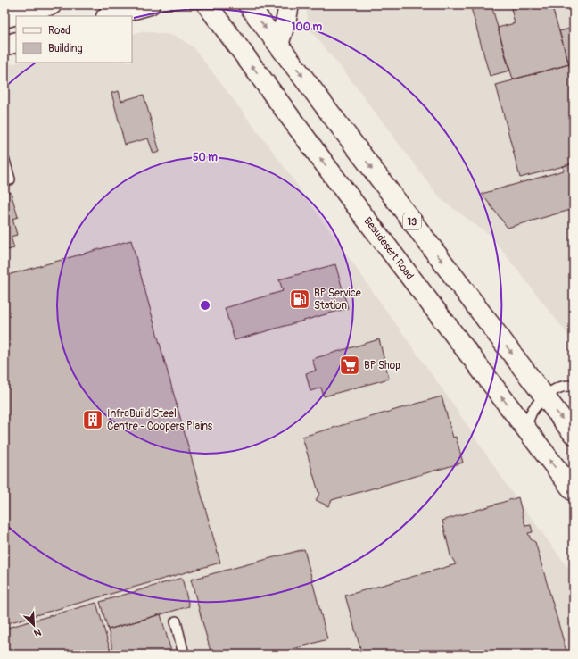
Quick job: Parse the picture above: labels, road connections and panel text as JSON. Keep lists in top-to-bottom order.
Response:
{
  "streets": {
    "main road": ["13", "Beaudesert Road"]
  },
  "places": {
    "fuel station": ["BP Service Station"],
    "supermarket": ["BP Shop"],
    "building": ["InfraBuild Steel Centre - Coopers Plains"]
  },
  "legend": ["Road", "Building"],
  "north": "bottom right",
  "rings": ["100 m", "50 m"]
}
